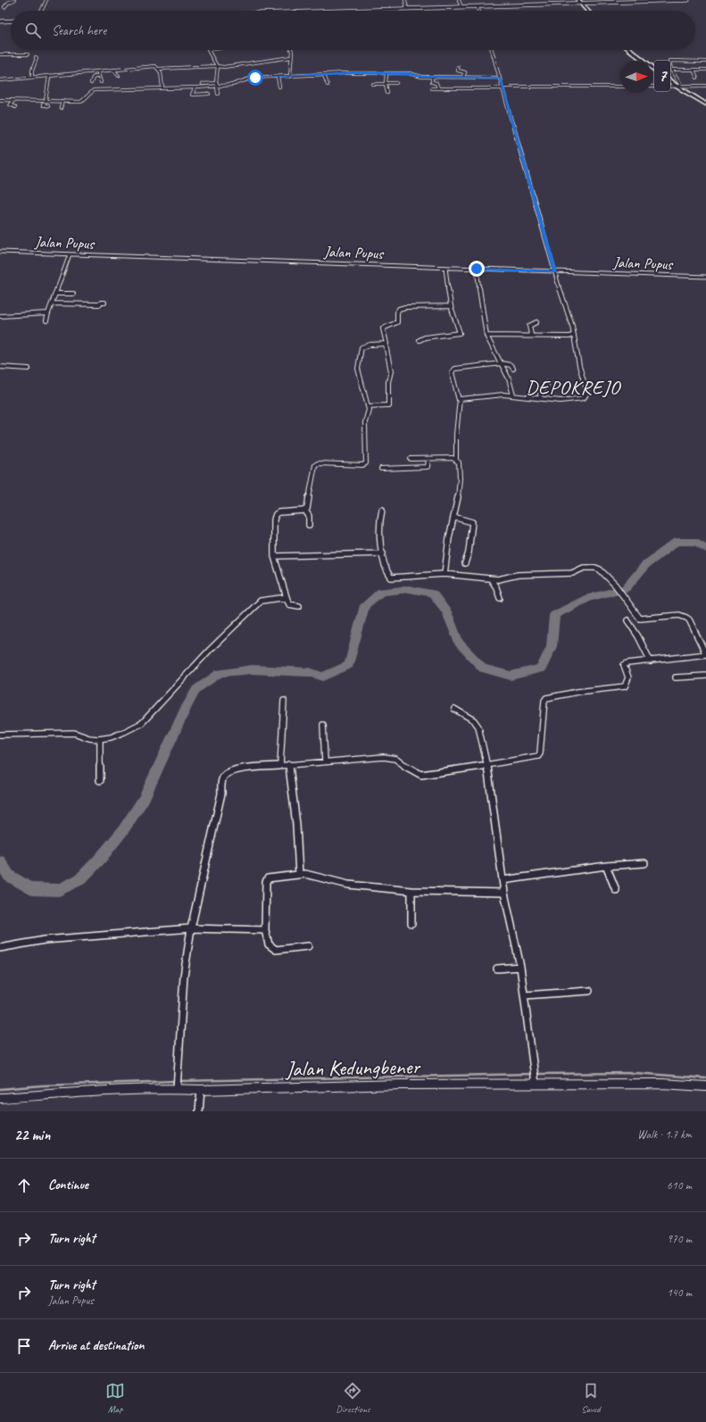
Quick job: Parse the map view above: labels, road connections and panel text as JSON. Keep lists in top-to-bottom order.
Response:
{
  "streets": {
    "highway": ["7"],
    "main road": ["Jalan Kedungbener"],
    "street": ["Jalan Pupus"]
  },
  "districts": ["DEPOKREJO"],
  "north": "right",
  "page": {
    "search": "Search here",
    "heading": ["22 min", "Walk · 1.7 km"],
    "list": [
      ["Continue", "610 m"],
      ["Turn right", "970 m"],
      ["Turn right", "Jalan Pupus", "140 m"],
      "Arrive at destination"
    ],
    "nav": ["Map", "Directions", "Saved"]
  }
}
